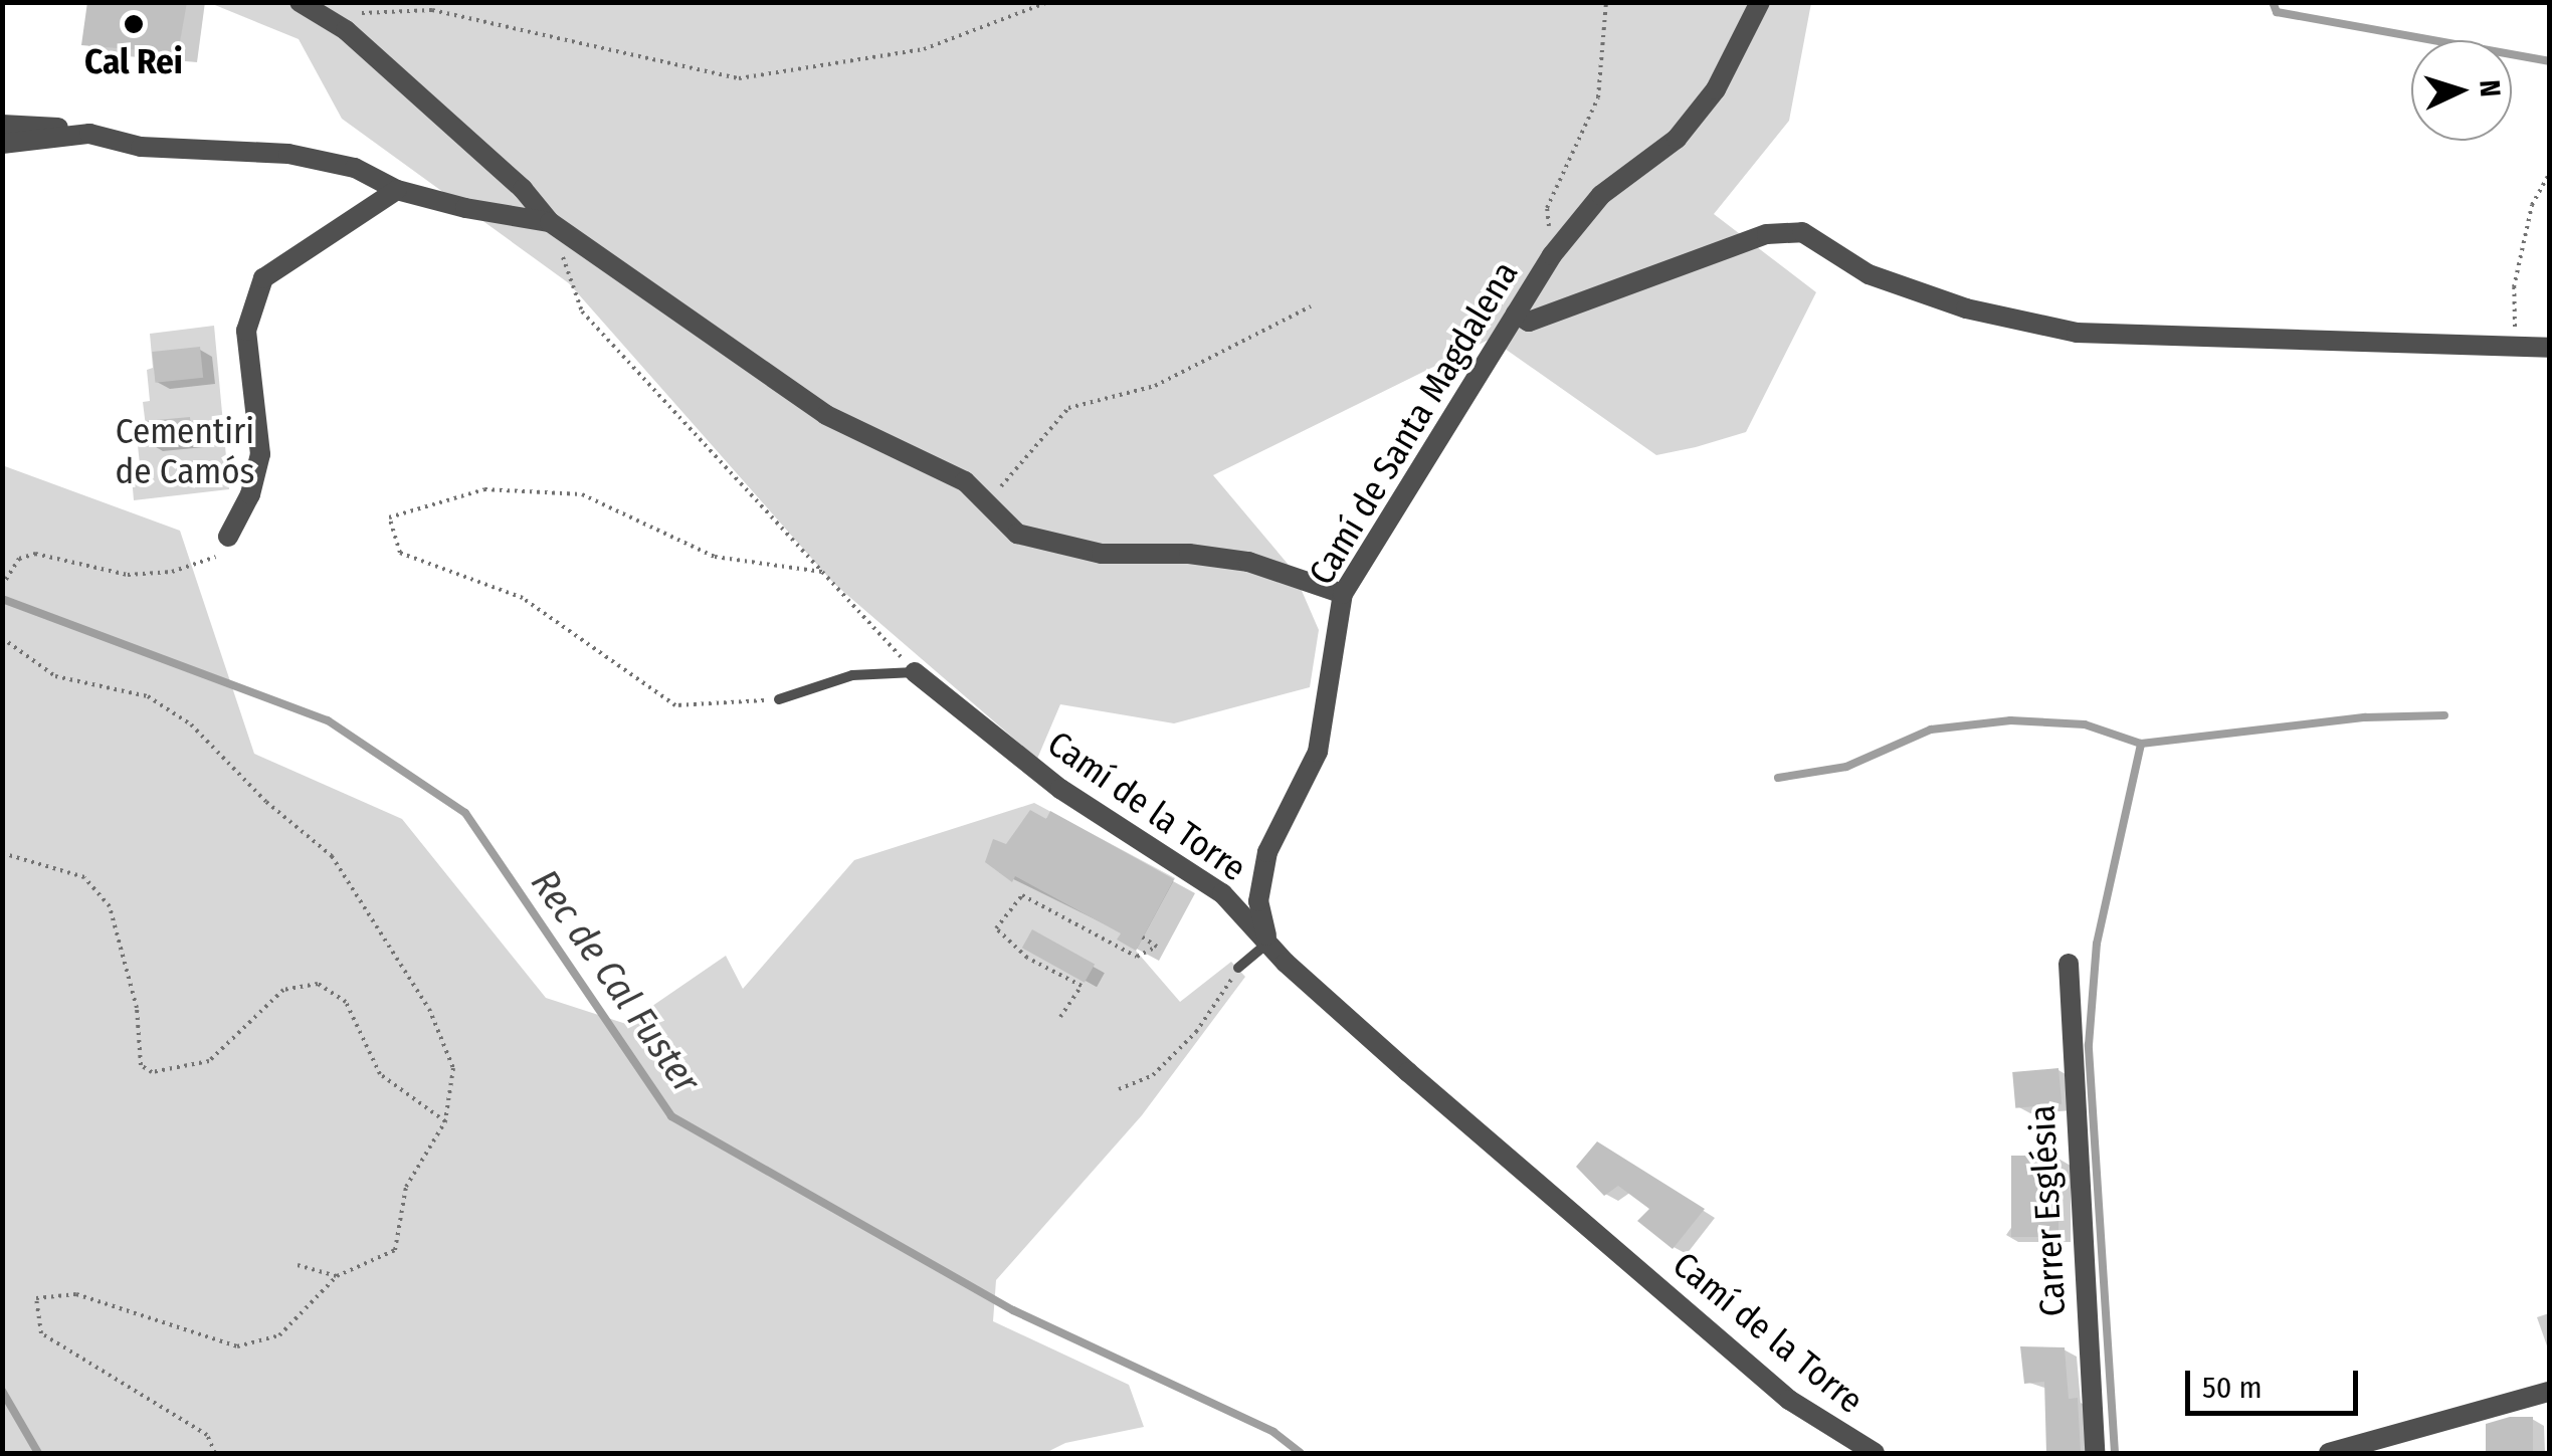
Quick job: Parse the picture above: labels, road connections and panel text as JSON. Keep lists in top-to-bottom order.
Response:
{
  "streets": {
    "street": ["Camí de Santa Magdalena", "Camí de la Torre", "Carrer Església"]
  },
  "crossings": [
    ["Camí de Santa Magdalena", "Camí de la Torre"]
  ],
  "water": ["Rec de Cal Fuster"],
  "parks": ["Cementiri de Camós"],
  "places": ["Cal Rei"],
  "scale_bar": "50 m",
  "north": "right"
}
